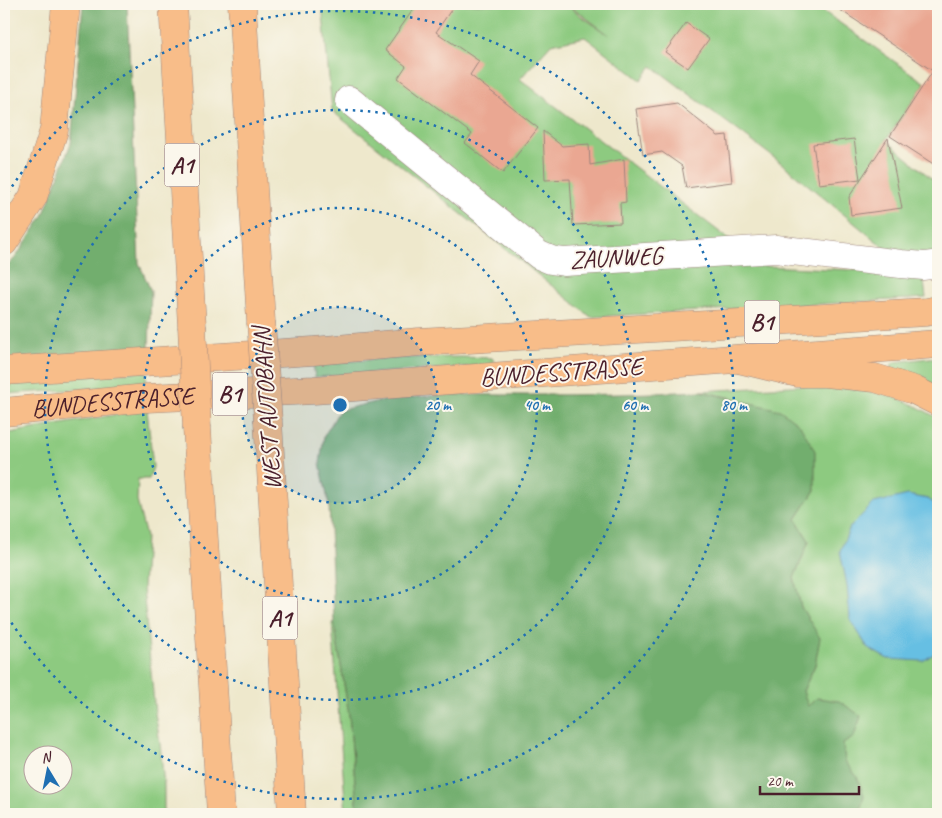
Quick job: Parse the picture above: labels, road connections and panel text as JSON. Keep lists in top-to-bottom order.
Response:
{
  "streets": {
    "main road": [
      "A1",
      "B1",
      "BUNDESSTRASSE",
      "WEST AUTOBAHN"
    ],
    "street": ["ZAUNWEG"]
  },
  "scale_bar": "20 m",
  "north": "top",
  "rings": [
    "20 m",
    "40 m",
    "60 m",
    "80 m"
  ]
}
